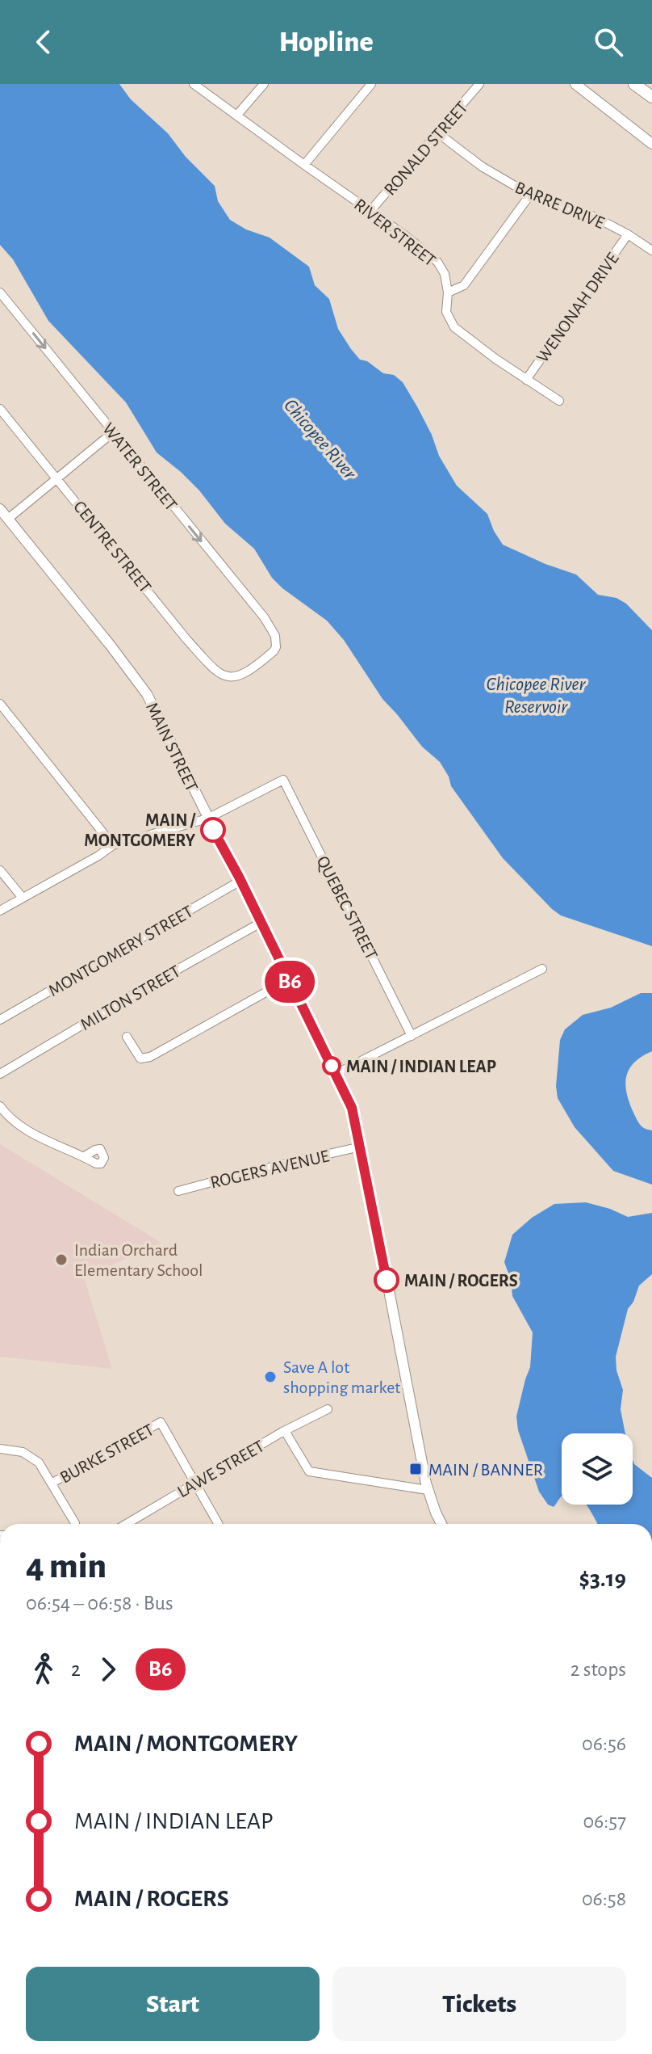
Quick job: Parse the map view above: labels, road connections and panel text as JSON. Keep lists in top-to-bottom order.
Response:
{
  "streets": {
    "main road": ["MAIN STREET"],
    "street": [
      "RONALD STREET",
      "BARRE DRIVE",
      "RIVER STREET",
      "WENONAH DRIVE",
      "WATER STREET",
      "CENTRE STREET",
      "QUEBEC STREET",
      "MONTGOMERY STREET",
      "MILTON STREET",
      "ROGERS AVENUE",
      "BURKE STREET",
      "LAWE STREET"
    ]
  },
  "crossings": [
    ["RONALD STREET", "BARRE DRIVE"],
    ["RONALD STREET", "RIVER STREET"],
    ["BARRE DRIVE", "WENONAH DRIVE"],
    ["RIVER STREET", "WENONAH DRIVE"],
    ["WATER STREET", "CENTRE STREET"],
    ["MAIN STREET", "QUEBEC STREET"],
    ["MAIN STREET", "MONTGOMERY STREET"],
    ["MAIN STREET", "MILTON STREET"],
    ["MAIN STREET", "ROGERS AVENUE"],
    ["BURKE STREET", "LAWE STREET"]
  ],
  "one_way": ["WATER STREET"],
  "water": ["Chicopee River", "Chicopee River Reservoir"],
  "places": {
    "other": [
      "MAIN / MONTGOMERY",
      "MAIN / INDIAN LEAP",
      "Indian Orchard Elementary School",
      "MAIN / ROGERS",
      "Save A lot shopping market"
    ],
    "transit": ["MAIN / BANNER"]
  },
  "lines": ["bus line B6"],
  "page": {
    "header": "Hopline",
    "on_map": "B6",
    "heading": ["4 min", "06:54 – 06:58 · Bus", "$3.19"],
    "legs": ["2", "B6", "2 stops"],
    "list": [
      {
        "name": "MAIN / MONTGOMERY",
        "value": "06:56"
      },
      {
        "name": "MAIN / INDIAN LEAP",
        "value": "06:57"
      },
      {
        "name": "MAIN / ROGERS",
        "value": "06:58"
      }
    ],
    "buttons": ["Start", "Tickets"]
  }
}
